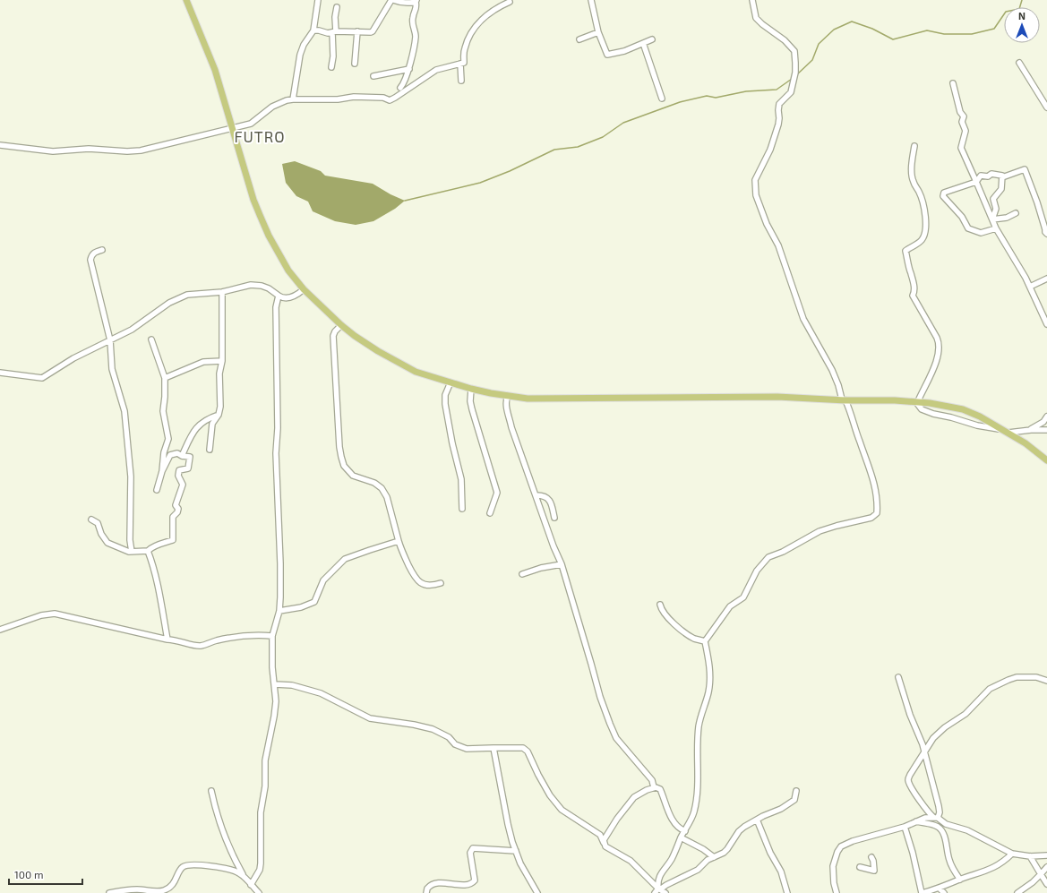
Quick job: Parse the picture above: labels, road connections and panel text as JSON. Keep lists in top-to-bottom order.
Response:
{
  "districts": ["FUTRO"],
  "scale_bar": "100 m",
  "north": "top"
}
